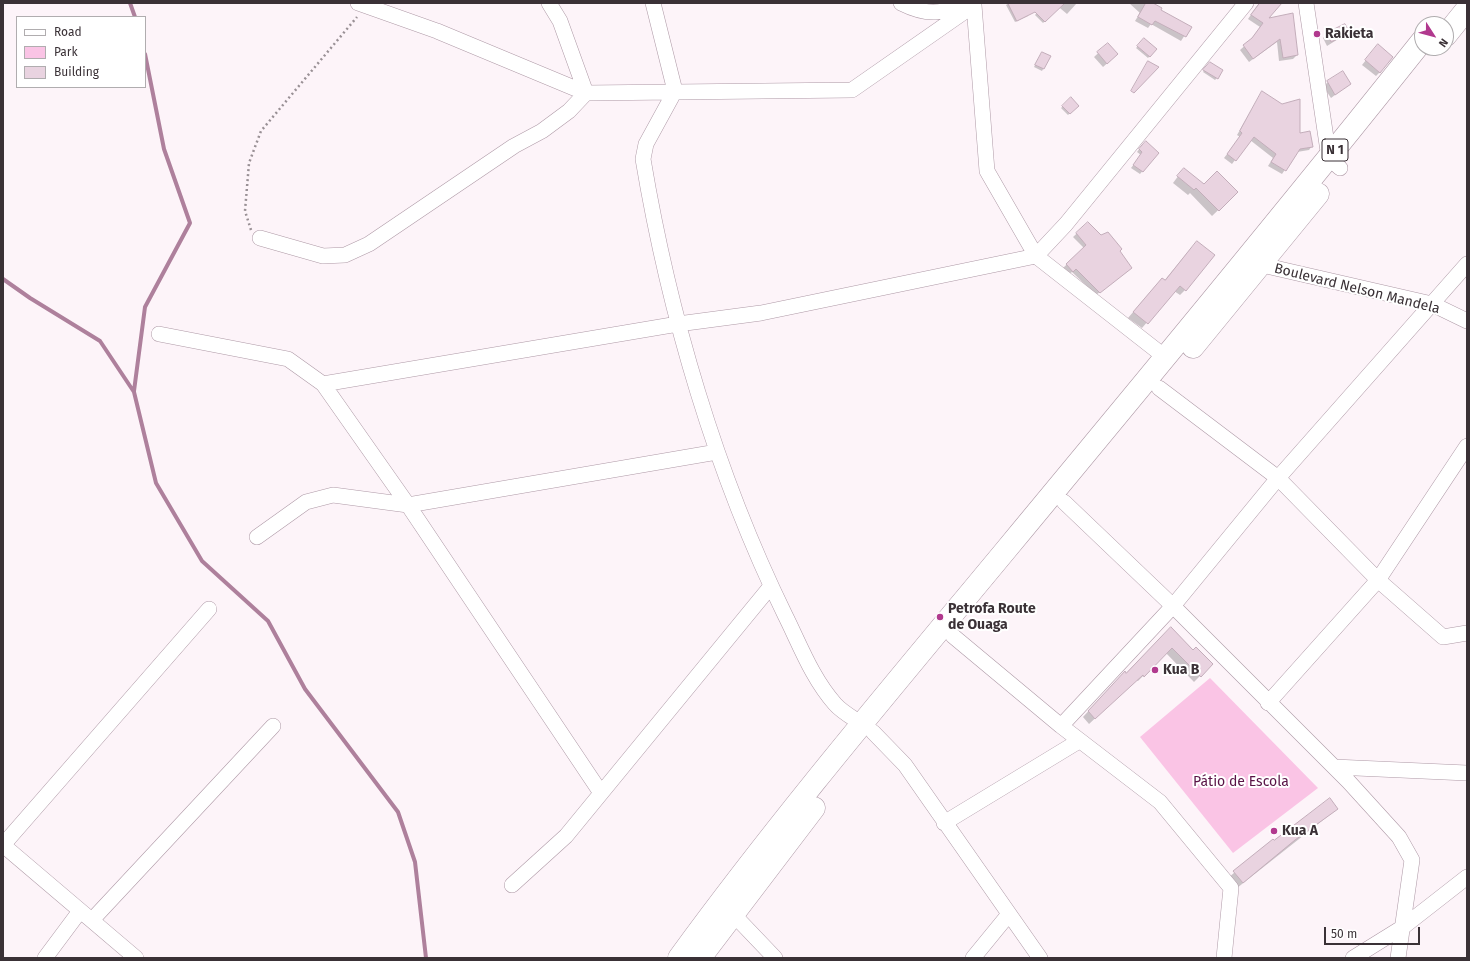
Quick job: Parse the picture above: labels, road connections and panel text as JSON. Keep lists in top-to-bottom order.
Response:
{
  "streets": {
    "highway": ["N 1"],
    "street": ["Boulevard Nelson Mandela"]
  },
  "crossings": [
    ["N 1", "Boulevard Nelson Mandela"]
  ],
  "parks": ["Pátio de Escola"],
  "places": [
    "Rakieta",
    "Petrofa Route de Ouaga",
    "Kua B",
    "Kua A"
  ],
  "legend": ["Road", "Park", "Building"],
  "scale_bar": "50 m",
  "north": "bottom right"
}
